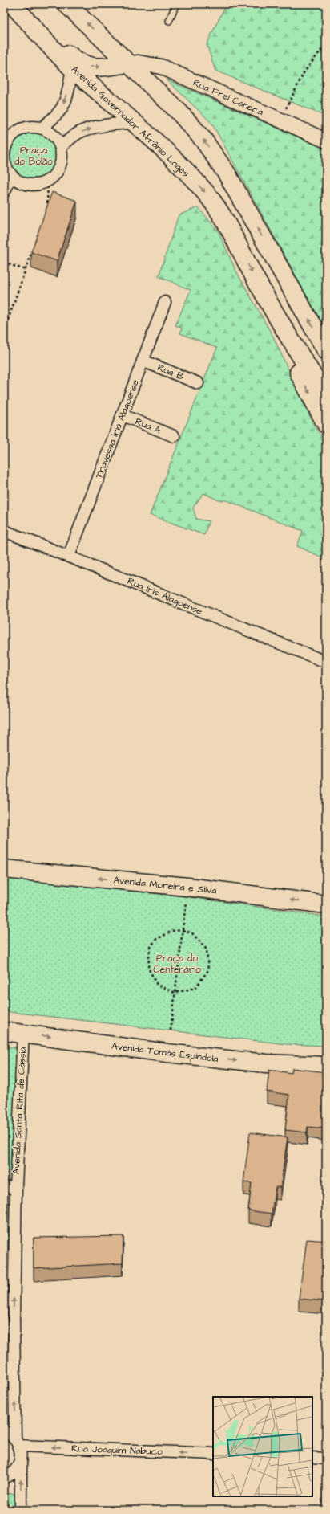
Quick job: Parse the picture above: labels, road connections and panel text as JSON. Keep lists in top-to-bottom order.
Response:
{
  "streets": {
    "main road": ["Avenida Governador Afrânio Lages", "Avenida Moreira e Silva", "Avenida Tomás Espíndola"],
    "street": [
      "Rua Frei Caneca",
      "Rua B",
      "Rua A",
      "Travessa Íris Alagoense",
      "Rua Íris Alagoense",
      "Avenida Santa Rita de Cássia",
      "Rua Joaquim Nabuco"
    ]
  },
  "crossings": [
    ["Rua B", "Travessa Íris Alagoense"],
    ["Rua A", "Travessa Íris Alagoense"],
    ["Travessa Íris Alagoense", "Rua Íris Alagoense"],
    ["Avenida Tomás Espíndola", "Avenida Santa Rita de Cássia"],
    ["Avenida Santa Rita de Cássia", "Rua Joaquim Nabuco"]
  ],
  "one_way": [
    "Avenida Moreira e Silva",
    "Avenida Tomás Espíndola",
    "Avenida Santa Rita de Cássia",
    "Rua Joaquim Nabuco"
  ],
  "parks": ["Praça do Bolão", "Praça do Centenário"]
}
